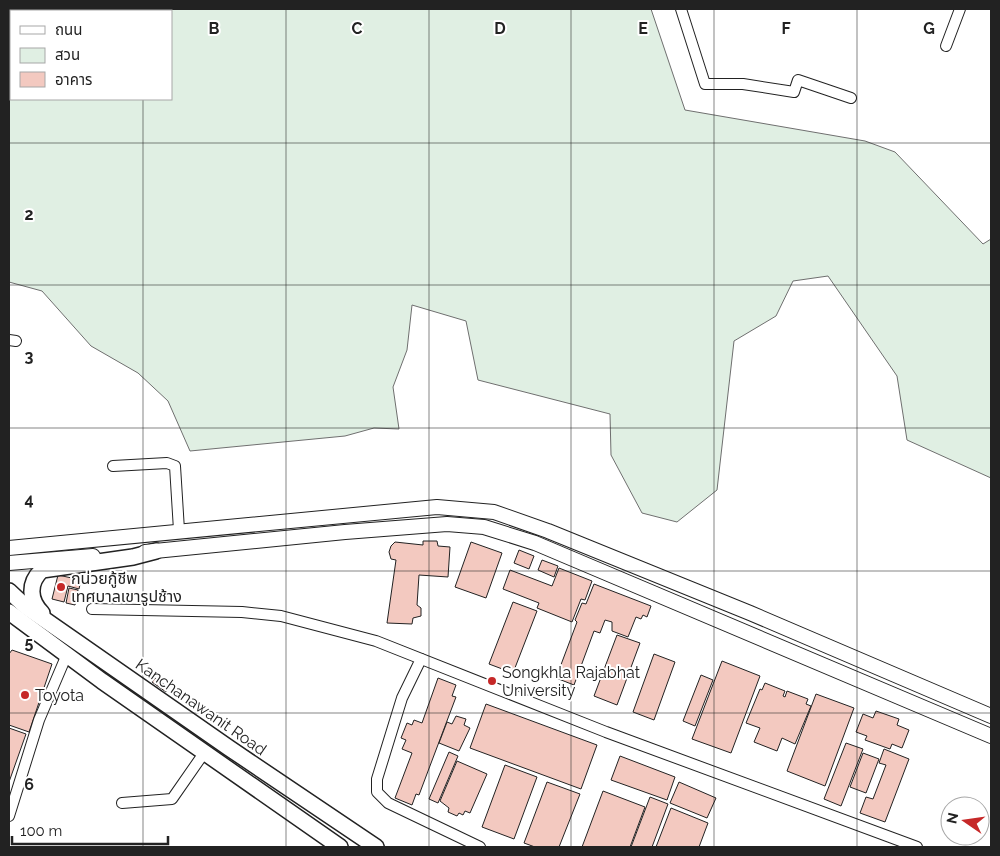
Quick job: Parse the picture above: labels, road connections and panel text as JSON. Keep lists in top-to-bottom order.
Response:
{
  "streets": {
    "main road": ["Kanchanawanit Road"]
  },
  "places": ["กน่วยกู้ชีพ เทศบาลเขารูปช้าง", "Songkhla Rajabhat University", "Toyota"],
  "legend": ["ถนน", "สวน", "อาคาร"],
  "scale_bar": "100 m",
  "north": "left",
  "grid": {
    "columns": [
      "B",
      "C",
      "D",
      "E",
      "F",
      "G"
    ],
    "rows": [
      "2",
      "3",
      "4",
      "5",
      "6"
    ]
  }
}
